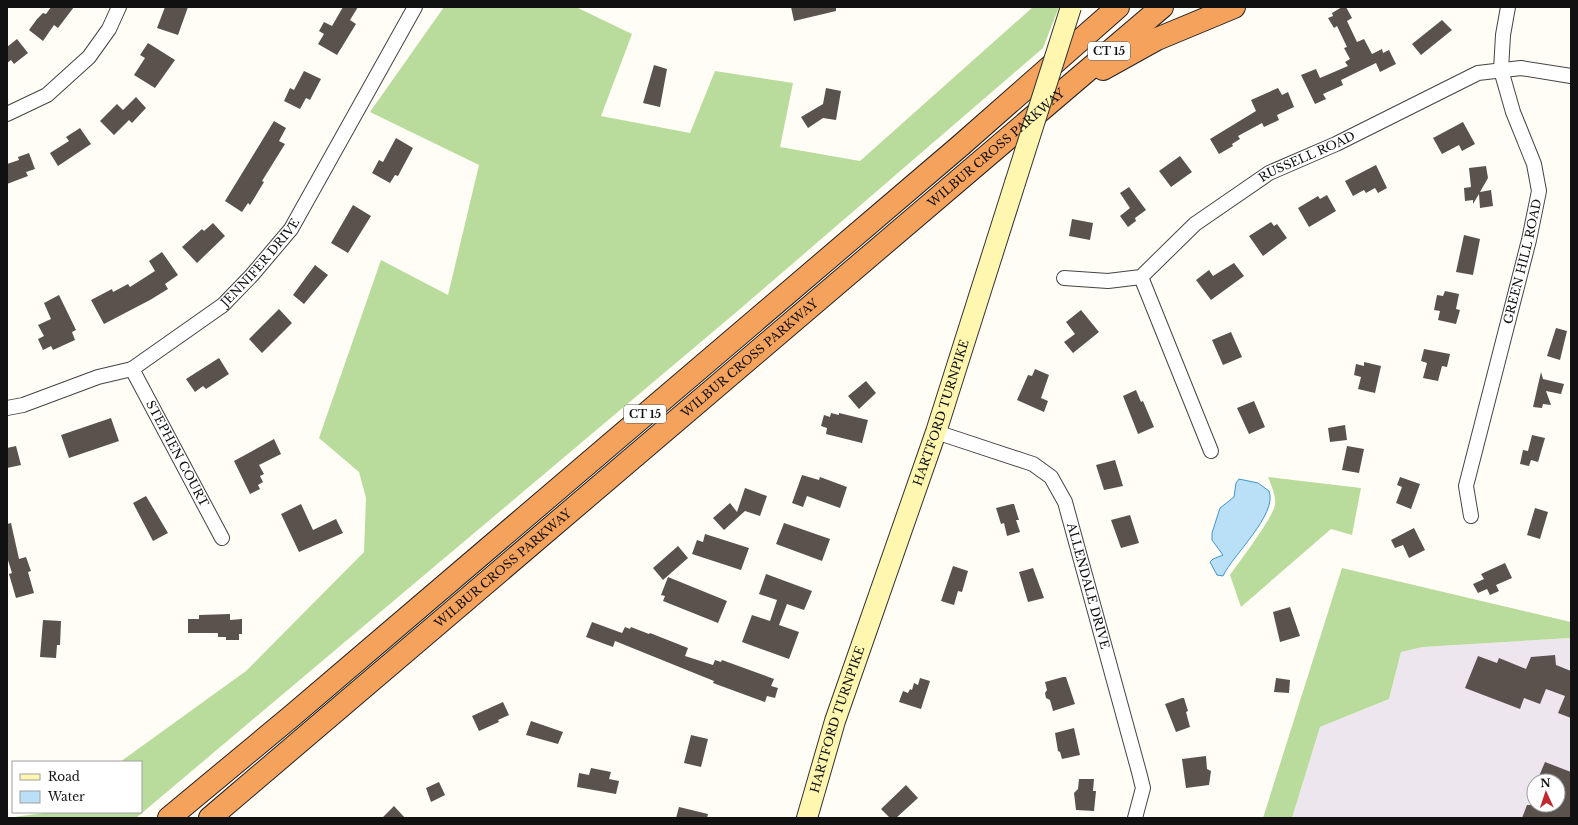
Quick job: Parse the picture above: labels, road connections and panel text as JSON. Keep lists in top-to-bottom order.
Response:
{
  "streets": {
    "highway": ["CT 15", "WILBUR CROSS PARKWAY"],
    "main road": ["HARTFORD TURNPIKE"],
    "street": [
      "RUSSELL ROAD",
      "JENNIFER DRIVE",
      "GREEN HILL ROAD",
      "STEPHEN COURT",
      "ALLENDALE DRIVE"
    ]
  },
  "crossings": [
    ["RUSSELL ROAD", "GREEN HILL ROAD"],
    ["JENNIFER DRIVE", "STEPHEN COURT"],
    ["HARTFORD TURNPIKE", "ALLENDALE DRIVE"]
  ],
  "legend": ["Road", "Water"],
  "north": "top"
}
